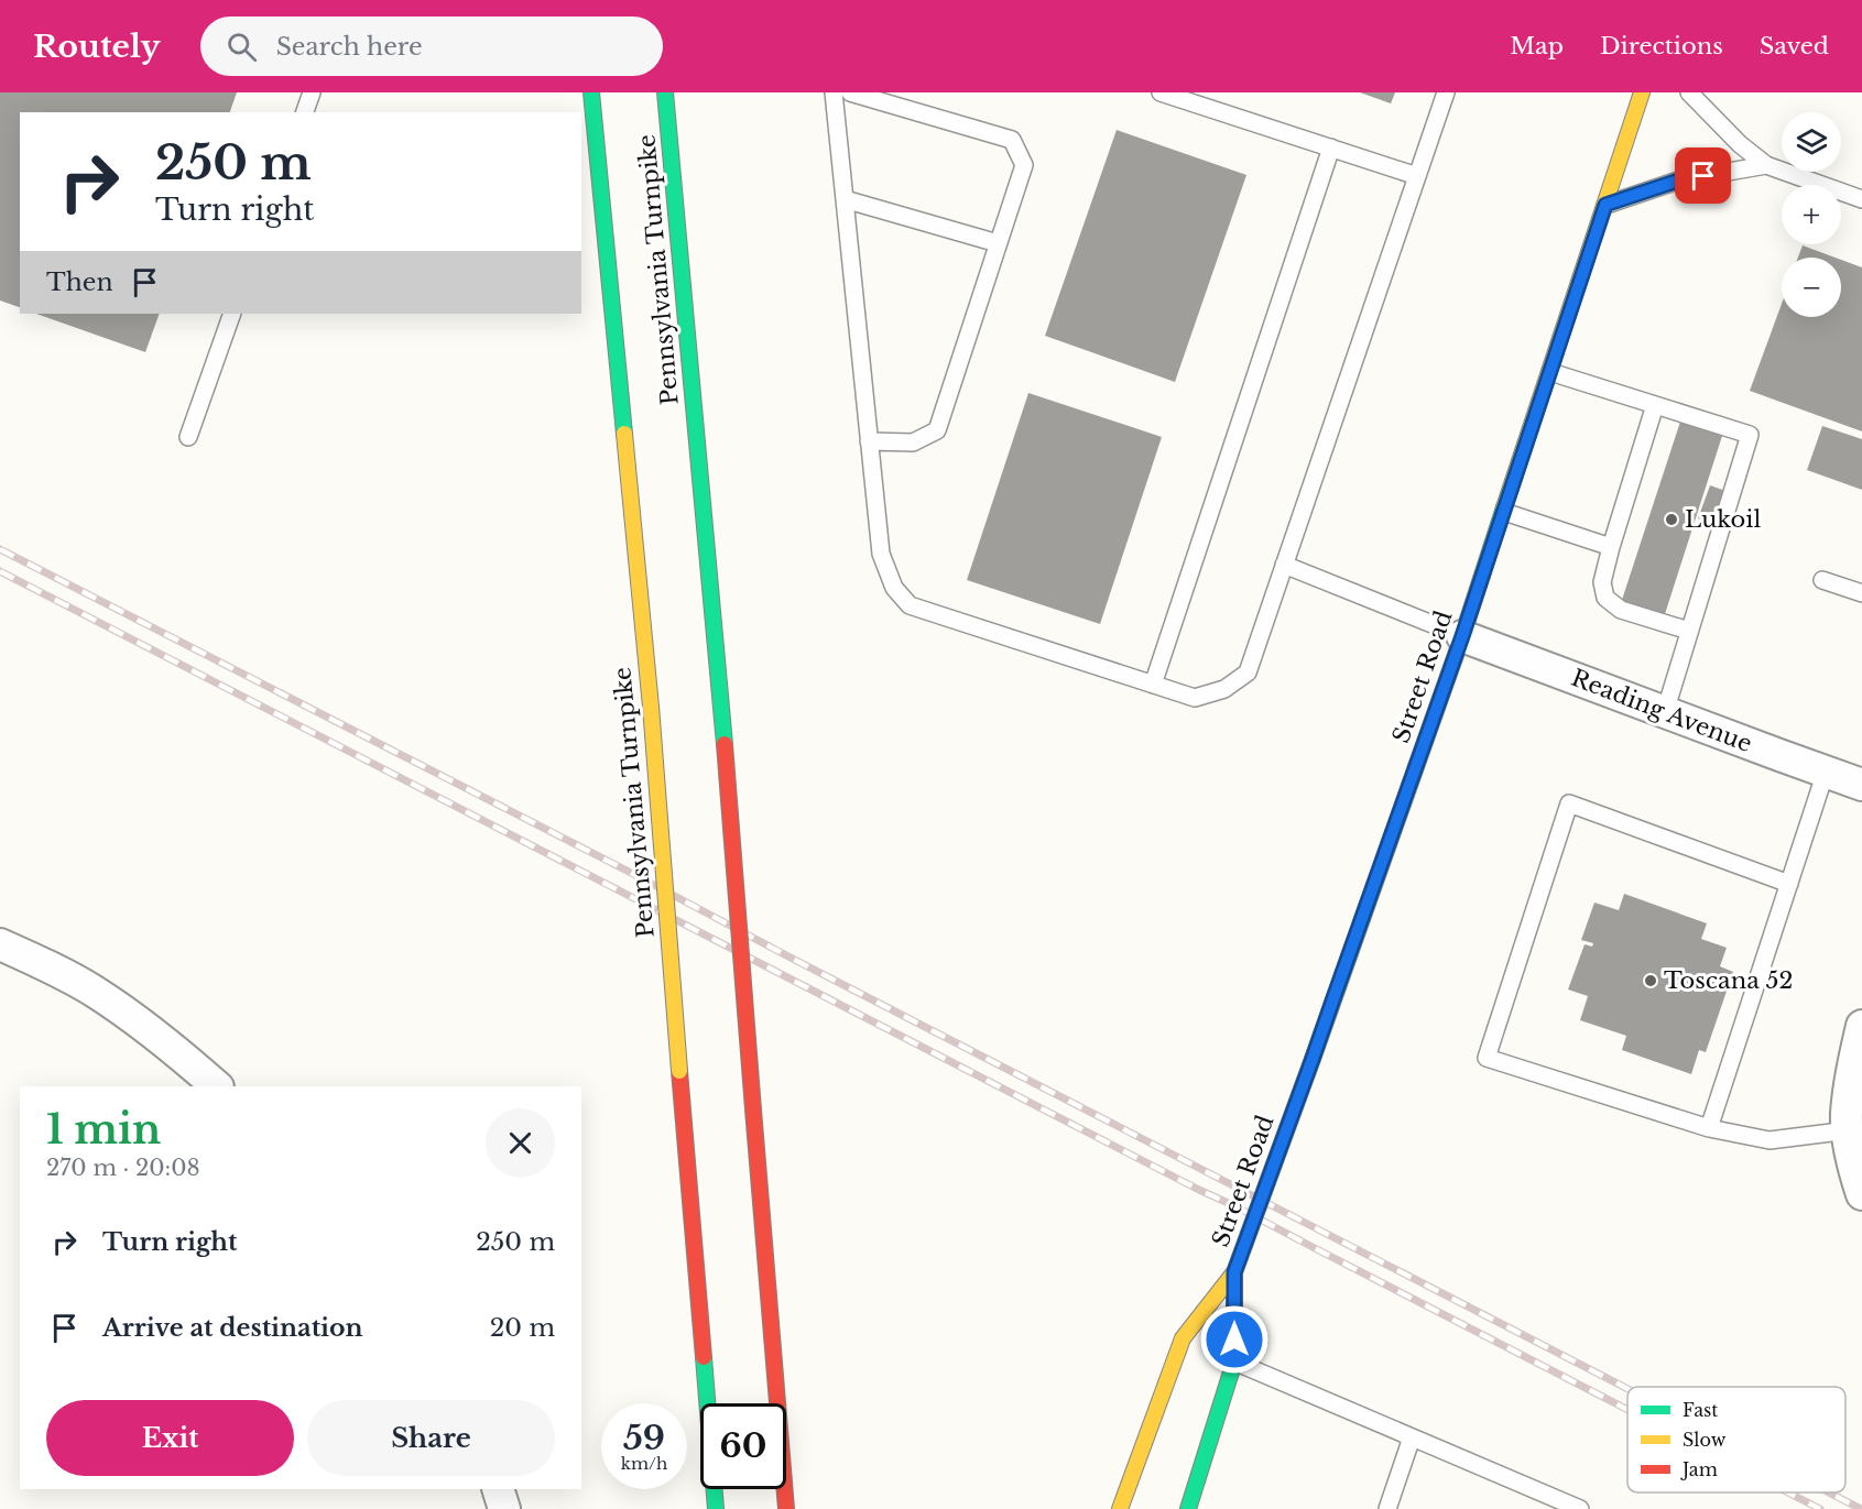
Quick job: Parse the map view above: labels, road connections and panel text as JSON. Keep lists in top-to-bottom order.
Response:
{
  "streets": {
    "main road": ["Pennsylvania Turnpike", "Street Road"],
    "street": ["Reading Avenue"]
  },
  "crossings": [
    ["Street Road", "Reading Avenue"]
  ],
  "places": ["Lukoil", "Toscana 52"],
  "legend": ["Fast", "Slow", "Jam"],
  "page": {
    "header": "Routely",
    "search": "Search here",
    "nav": ["Map", "Directions", "Saved"],
    "map_buttons": ["+", "−"],
    "turn": ["250 m", "Turn right"],
    "then": "Then",
    "heading": ["1 min", "270 m · 20:08"],
    "list": [
      {
        "name": "Turn right",
        "value": "250 m"
      },
      {
        "name": "Arrive at destination",
        "value": "20 m"
      }
    ],
    "buttons": ["Exit", "Share"],
    "speed": "59 km/h",
    "limit": "60"
  }
}
